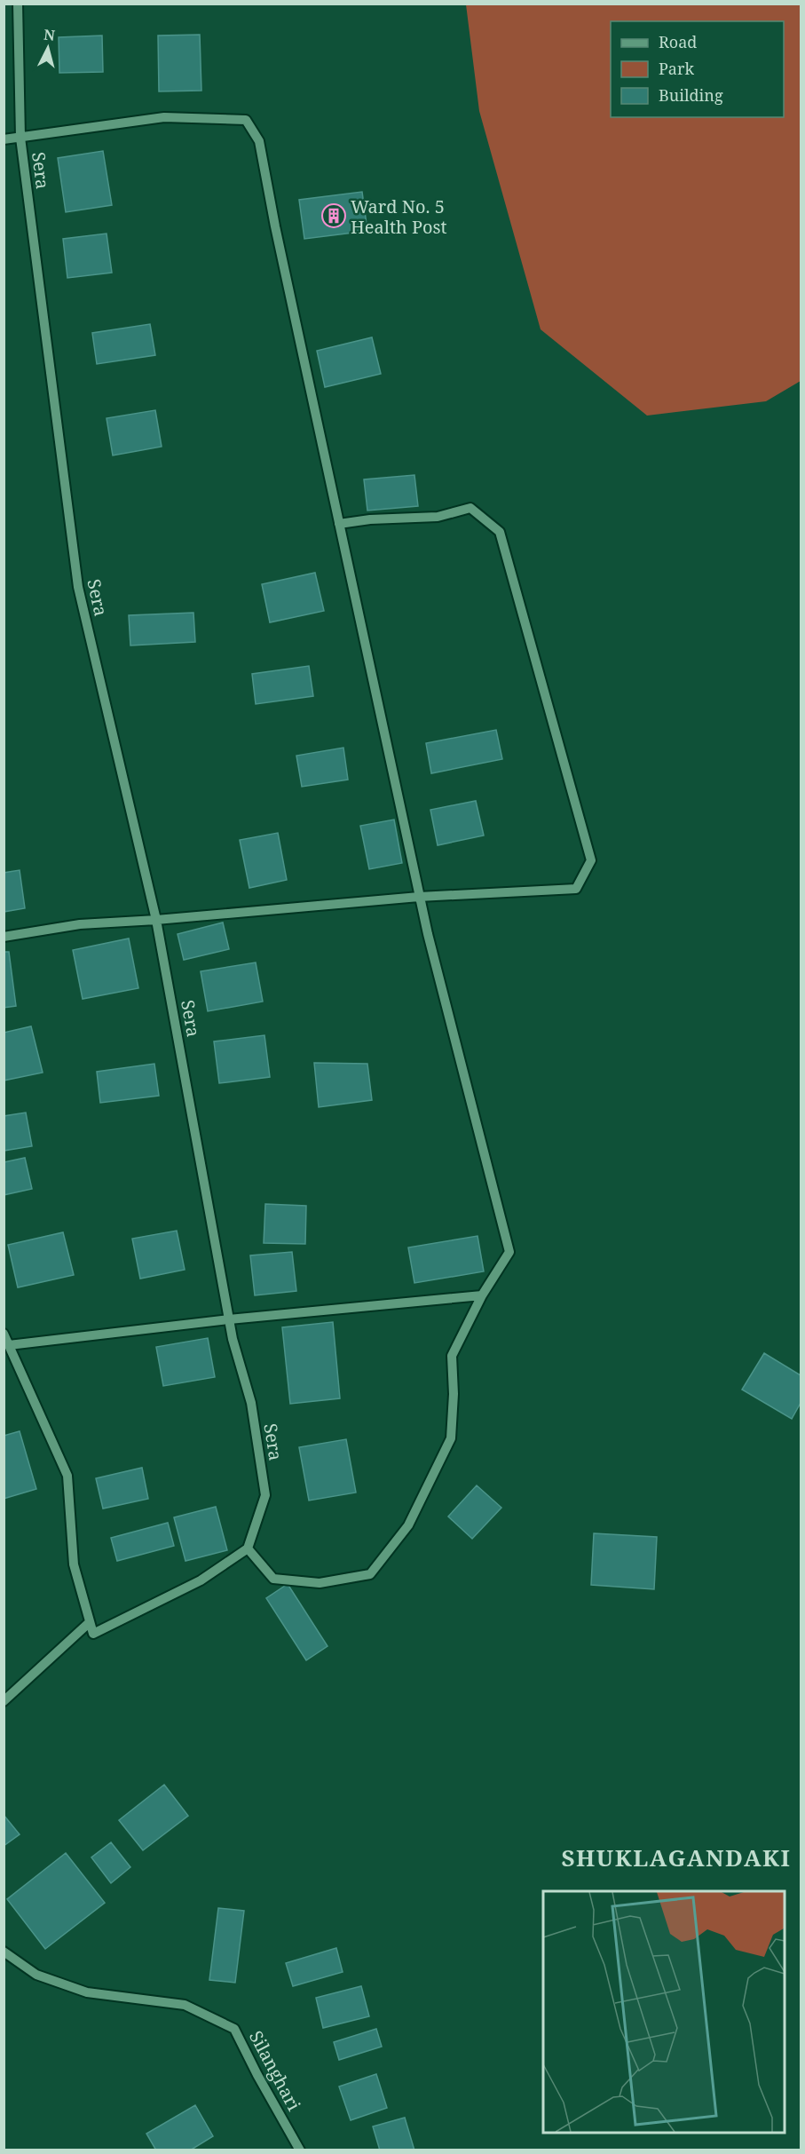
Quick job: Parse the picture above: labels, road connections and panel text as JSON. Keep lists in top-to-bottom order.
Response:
{
  "streets": {
    "street": ["Sera", "Silanghari"]
  },
  "districts": ["SHUKLAGANDAKI"],
  "places": {
    "building": ["Ward No. 5 Health Post"]
  },
  "legend": ["Road", "Park", "Building"],
  "north": "top"
}
